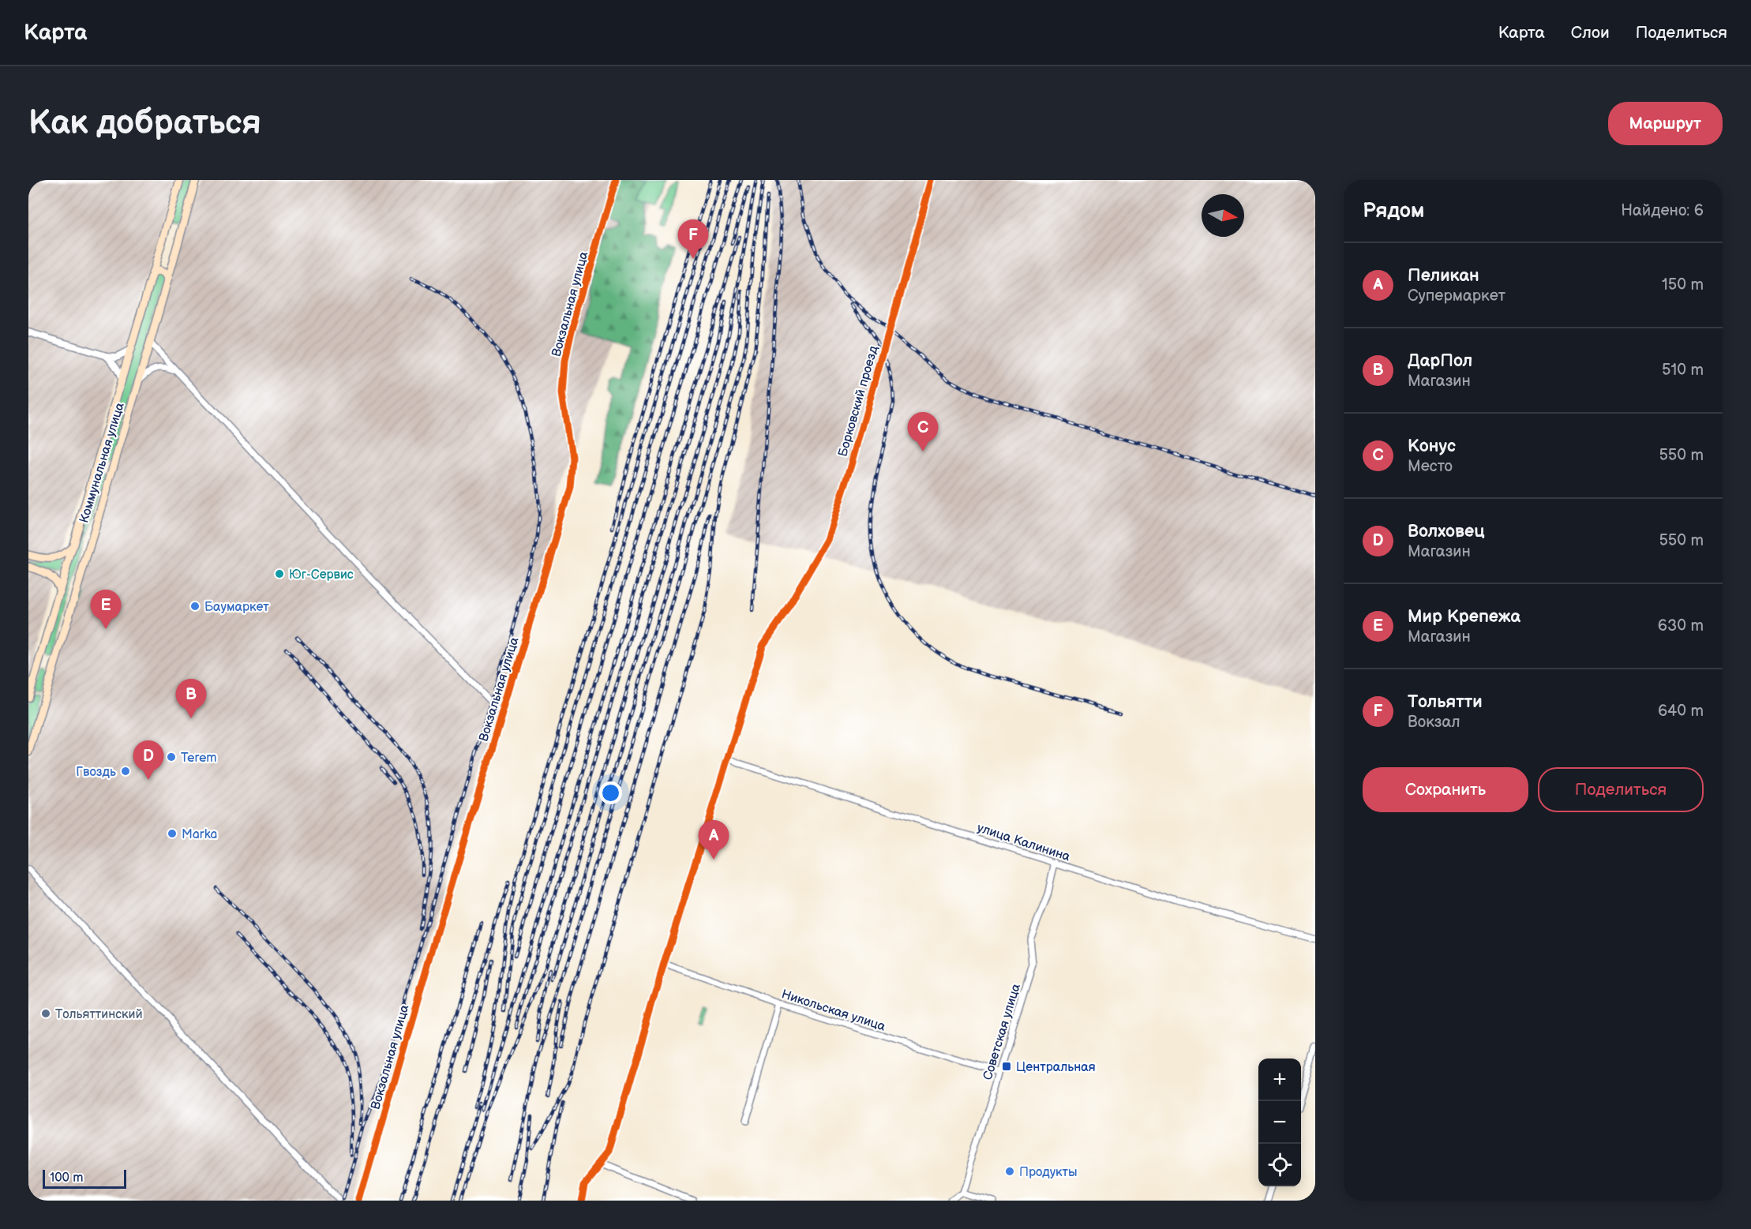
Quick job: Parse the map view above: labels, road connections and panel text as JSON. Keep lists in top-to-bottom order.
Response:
{
  "streets": {
    "main road": ["Коммунальная улица"],
    "street": [
      "Вокзальная улица",
      "Борковский проезд",
      "улица Калинина",
      "Никольская улица",
      "Советская улица"
    ]
  },
  "crossings": [
    ["Борковский проезд", "улица Калинина"],
    ["улица Калинина", "Советская улица"],
    ["Никольская улица", "Советская улица"]
  ],
  "places": {
    "other": [
      "Юг-Сервис",
      "Баумаркет",
      "Terem",
      "Гвоздь",
      "Marka",
      "Тольяттинский",
      "Продукты"
    ],
    "transit": ["Центральная"]
  },
  "scale_bar": "100 m",
  "north": "right",
  "page": {
    "header": "Карта",
    "nav": ["Карта", "Слои", "Поделиться"],
    "buttons": [
      "Маршрут",
      ["Сохранить", "Поделиться"]
    ],
    "title": "Как добраться",
    "heading": ["Рядом", "Найдено: 6"],
    "pins": [
      "F",
      "C",
      "E",
      "B",
      "D",
      "A"
    ],
    "list": [
      {
        "mark": "A",
        "name": "Пеликан",
        "note": "Супермаркет",
        "value": "150 m"
      },
      {
        "mark": "B",
        "name": "ДарПол",
        "note": "Магазин",
        "value": "510 m"
      },
      {
        "mark": "C",
        "name": "Конус",
        "note": "Место",
        "value": "550 m"
      },
      {
        "mark": "D",
        "name": "Волховец",
        "note": "Магазин",
        "value": "550 m"
      },
      {
        "mark": "E",
        "name": "Мир Крепежа",
        "note": "Магазин",
        "value": "630 m"
      },
      {
        "mark": "F",
        "name": "Тольятти",
        "note": "Вокзал",
        "value": "640 m"
      }
    ],
    "map_buttons": ["+", "−"],
    "scale": "100 m"
  }
}
